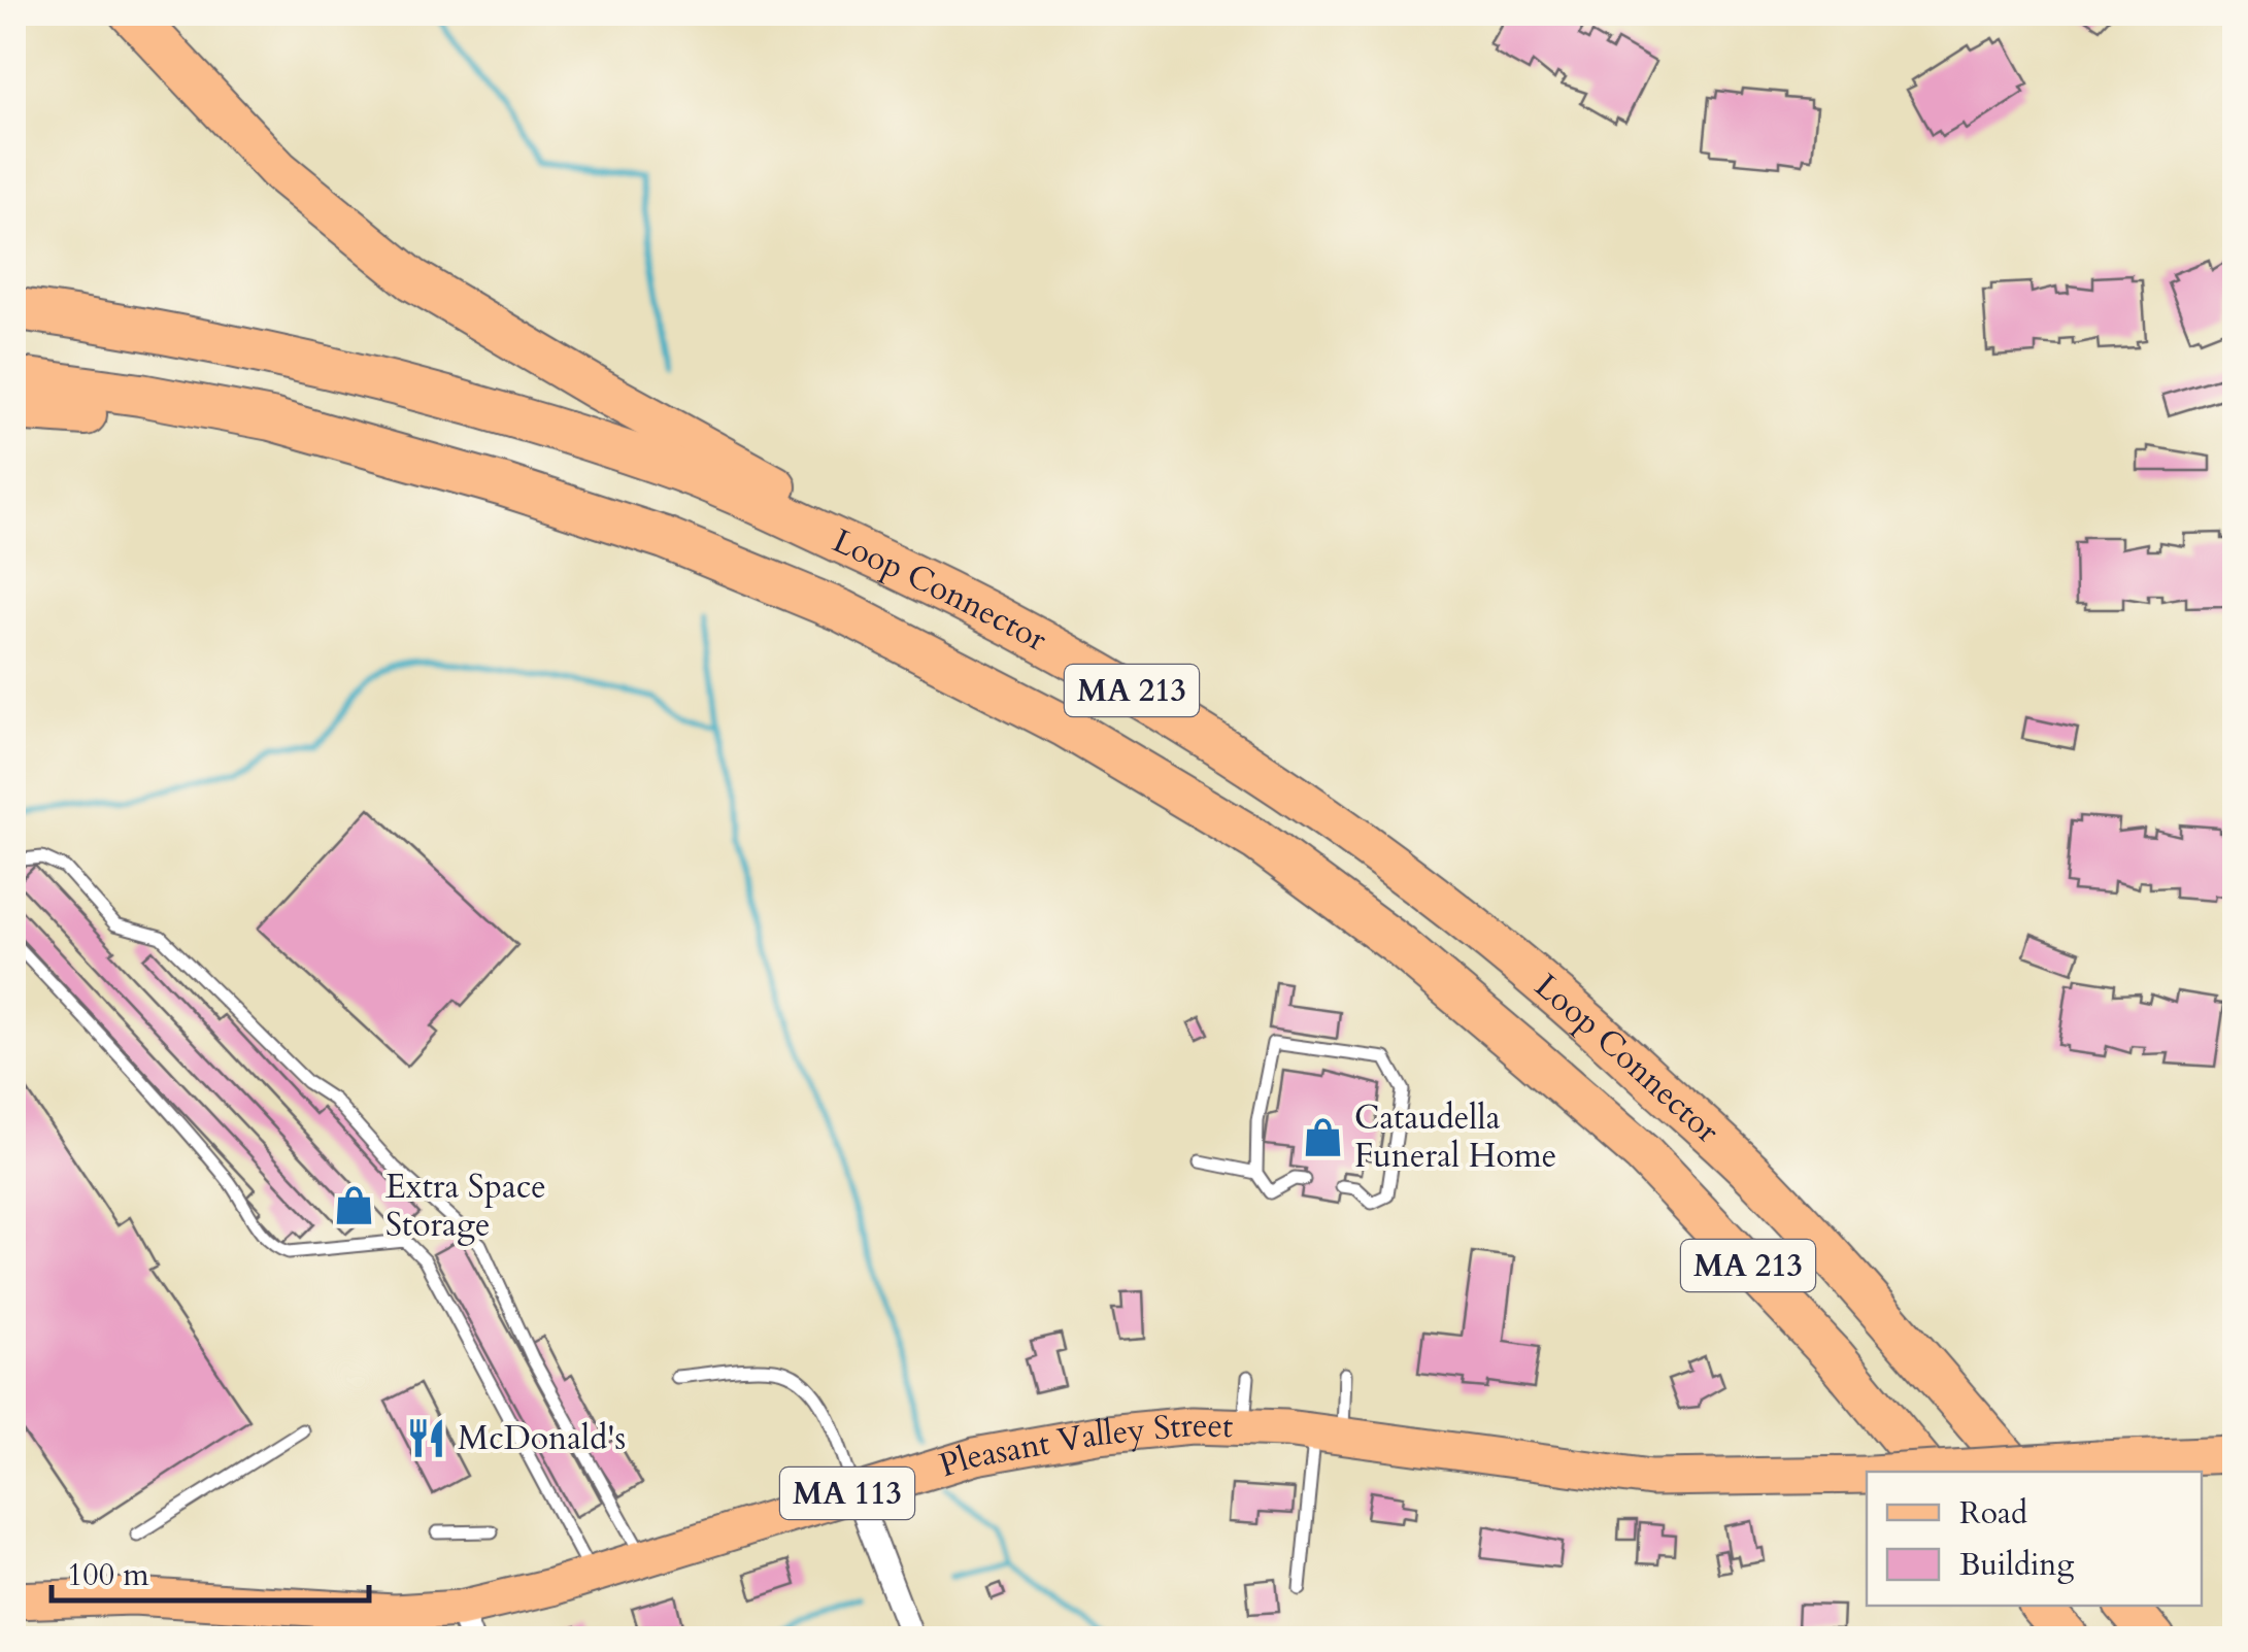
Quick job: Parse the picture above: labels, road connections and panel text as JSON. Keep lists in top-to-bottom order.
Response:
{
  "streets": {
    "highway": ["Loop Connector", "MA 213"],
    "main road": ["Pleasant Valley Street", "MA 113"]
  },
  "places": {
    "shop": ["Cataudella Funeral Home", "Extra Space Storage"],
    "restaurant": ["McDonald's"]
  },
  "legend": ["Road", "Building"],
  "scale_bar": "100 m"
}
